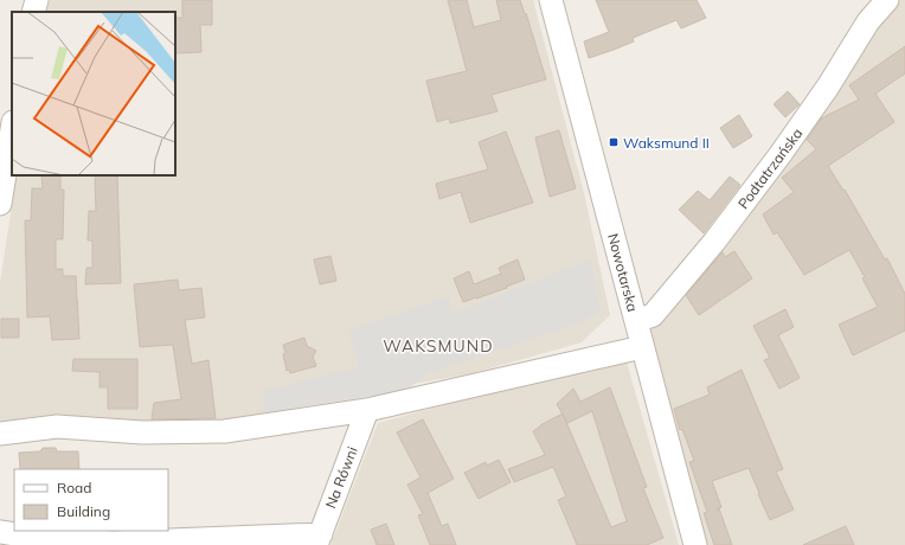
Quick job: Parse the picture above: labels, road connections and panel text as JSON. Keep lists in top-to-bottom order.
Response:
{
  "streets": {
    "street": ["Podtatrzańska", "Nowotarska", "Na Równi"]
  },
  "crossings": [
    ["Podtatrzańska", "Nowotarska"]
  ],
  "districts": ["WAKSMUND"],
  "places": {
    "transit": ["Waksmund II"]
  },
  "legend": ["Road", "Building"]
}
